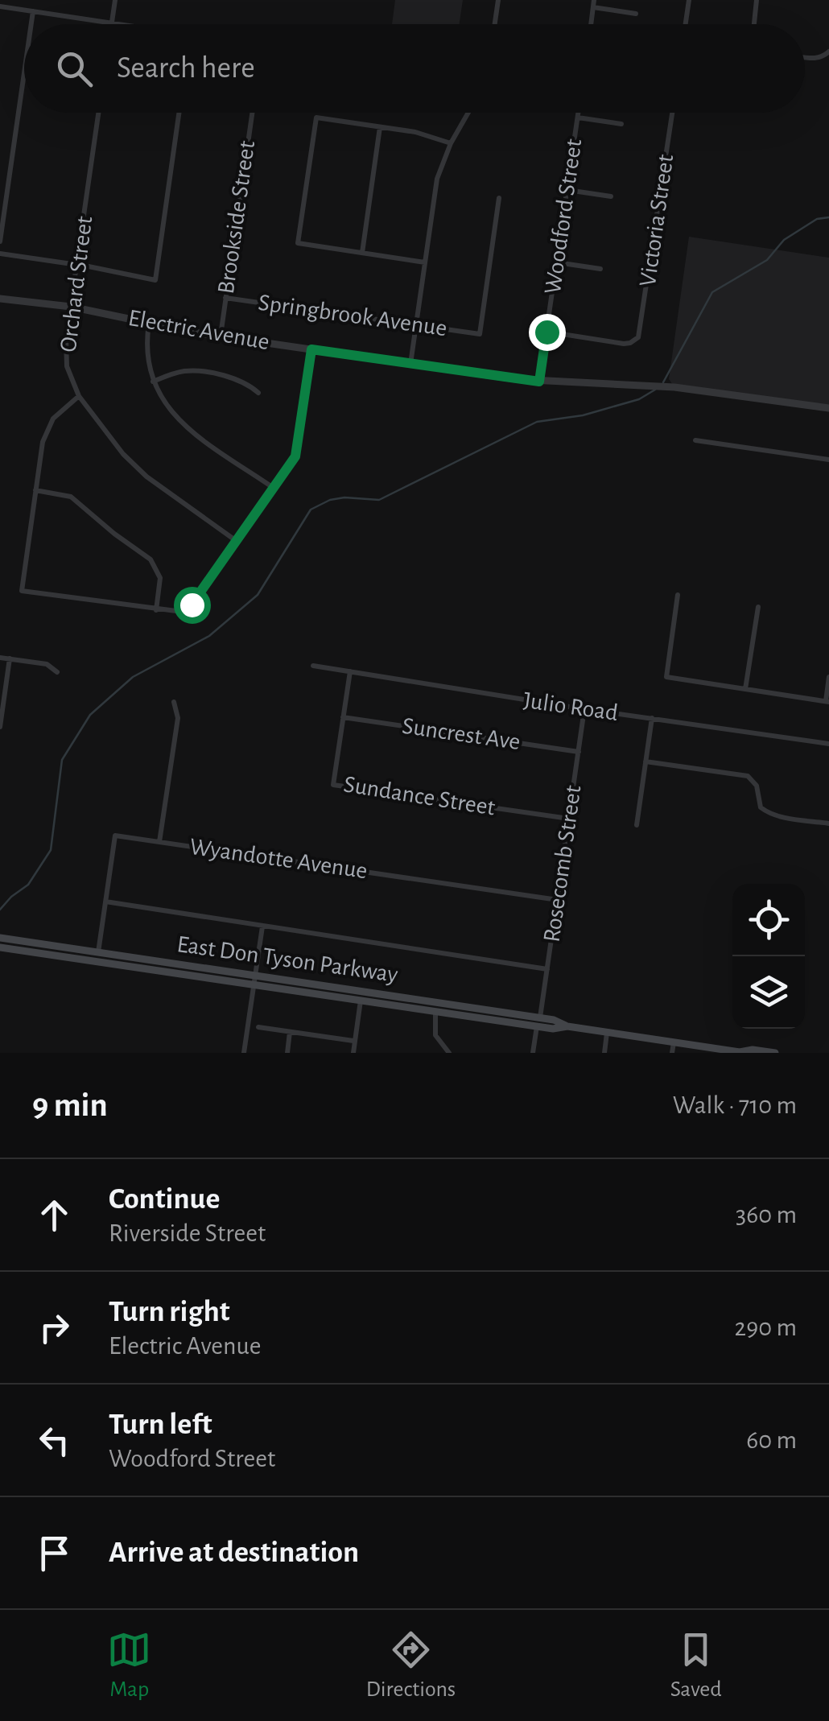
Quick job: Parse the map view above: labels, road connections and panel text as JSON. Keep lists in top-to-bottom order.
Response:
{
  "streets": {
    "main road": ["East Don Tyson Parkway"],
    "street": [
      "Woodford Street",
      "Brookside Street",
      "Victoria Street",
      "Orchard Street",
      "Springbrook Avenue",
      "Electric Avenue",
      "Julio Road",
      "Suncrest Ave",
      "Sundance Street",
      "Wyandotte Avenue",
      "Rosecomb Street"
    ]
  },
  "crossings": [
    ["Woodford Street", "Victoria Street"],
    ["Woodford Street", "Electric Avenue"],
    ["Brookside Street", "Springbrook Avenue"],
    ["Brookside Street", "Electric Avenue"],
    ["Orchard Street", "Electric Avenue"],
    ["Julio Road", "Sundance Street"],
    ["Julio Road", "Rosecomb Street"],
    ["Suncrest Ave", "Sundance Street"],
    ["Suncrest Ave", "Rosecomb Street"],
    ["Sundance Street", "Rosecomb Street"],
    ["Wyandotte Avenue", "Rosecomb Street"],
    ["Wyandotte Avenue", "East Don Tyson Parkway"],
    ["Rosecomb Street", "East Don Tyson Parkway"]
  ],
  "page": {
    "search": "Search here",
    "heading": ["9 min", "Walk · 710 m"],
    "list": [
      ["Continue", "Riverside Street", "360 m"],
      ["Turn right", "Electric Avenue", "290 m"],
      ["Turn left", "Woodford Street", "60 m"],
      "Arrive at destination"
    ],
    "nav": ["Map", "Directions", "Saved"]
  }
}
